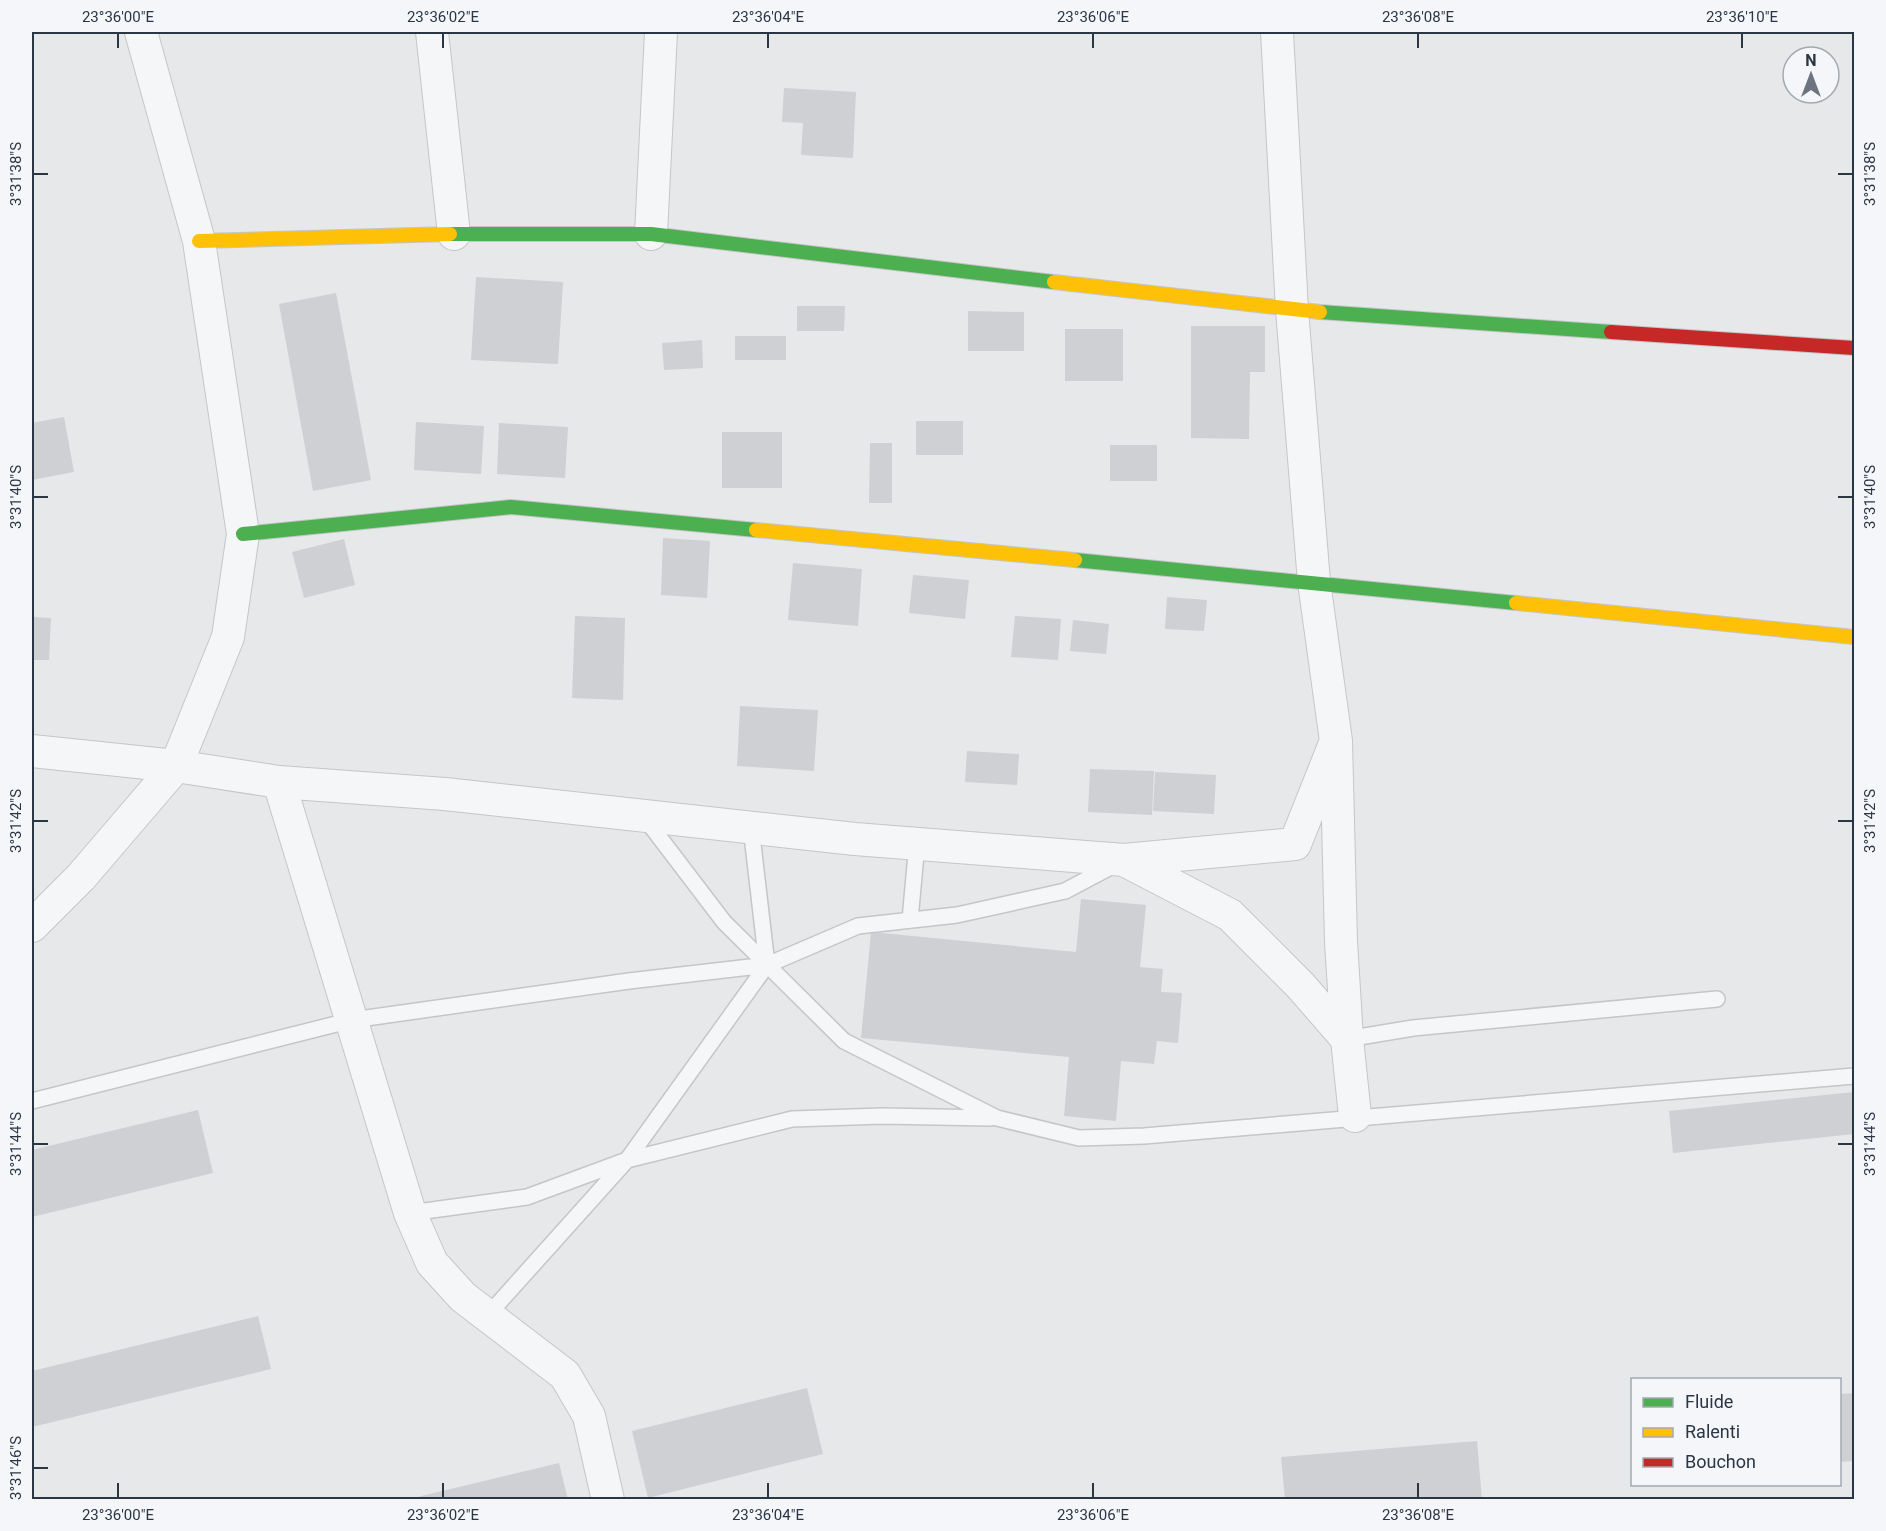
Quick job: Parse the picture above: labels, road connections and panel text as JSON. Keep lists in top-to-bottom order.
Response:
{
  "legend": ["Fluide", "Ralenti", "Bouchon"],
  "north": "top",
  "coordinates": [
    "23°36'00\"E",
    "23°36'02\"E",
    "23°36'04\"E",
    "23°36'06\"E",
    "23°36'08\"E",
    "23°36'10\"E",
    "3°31'38\"S",
    "3°31'40\"S",
    "3°31'42\"S",
    "3°31'44\"S",
    "3°31'46\"S"
  ]
}
